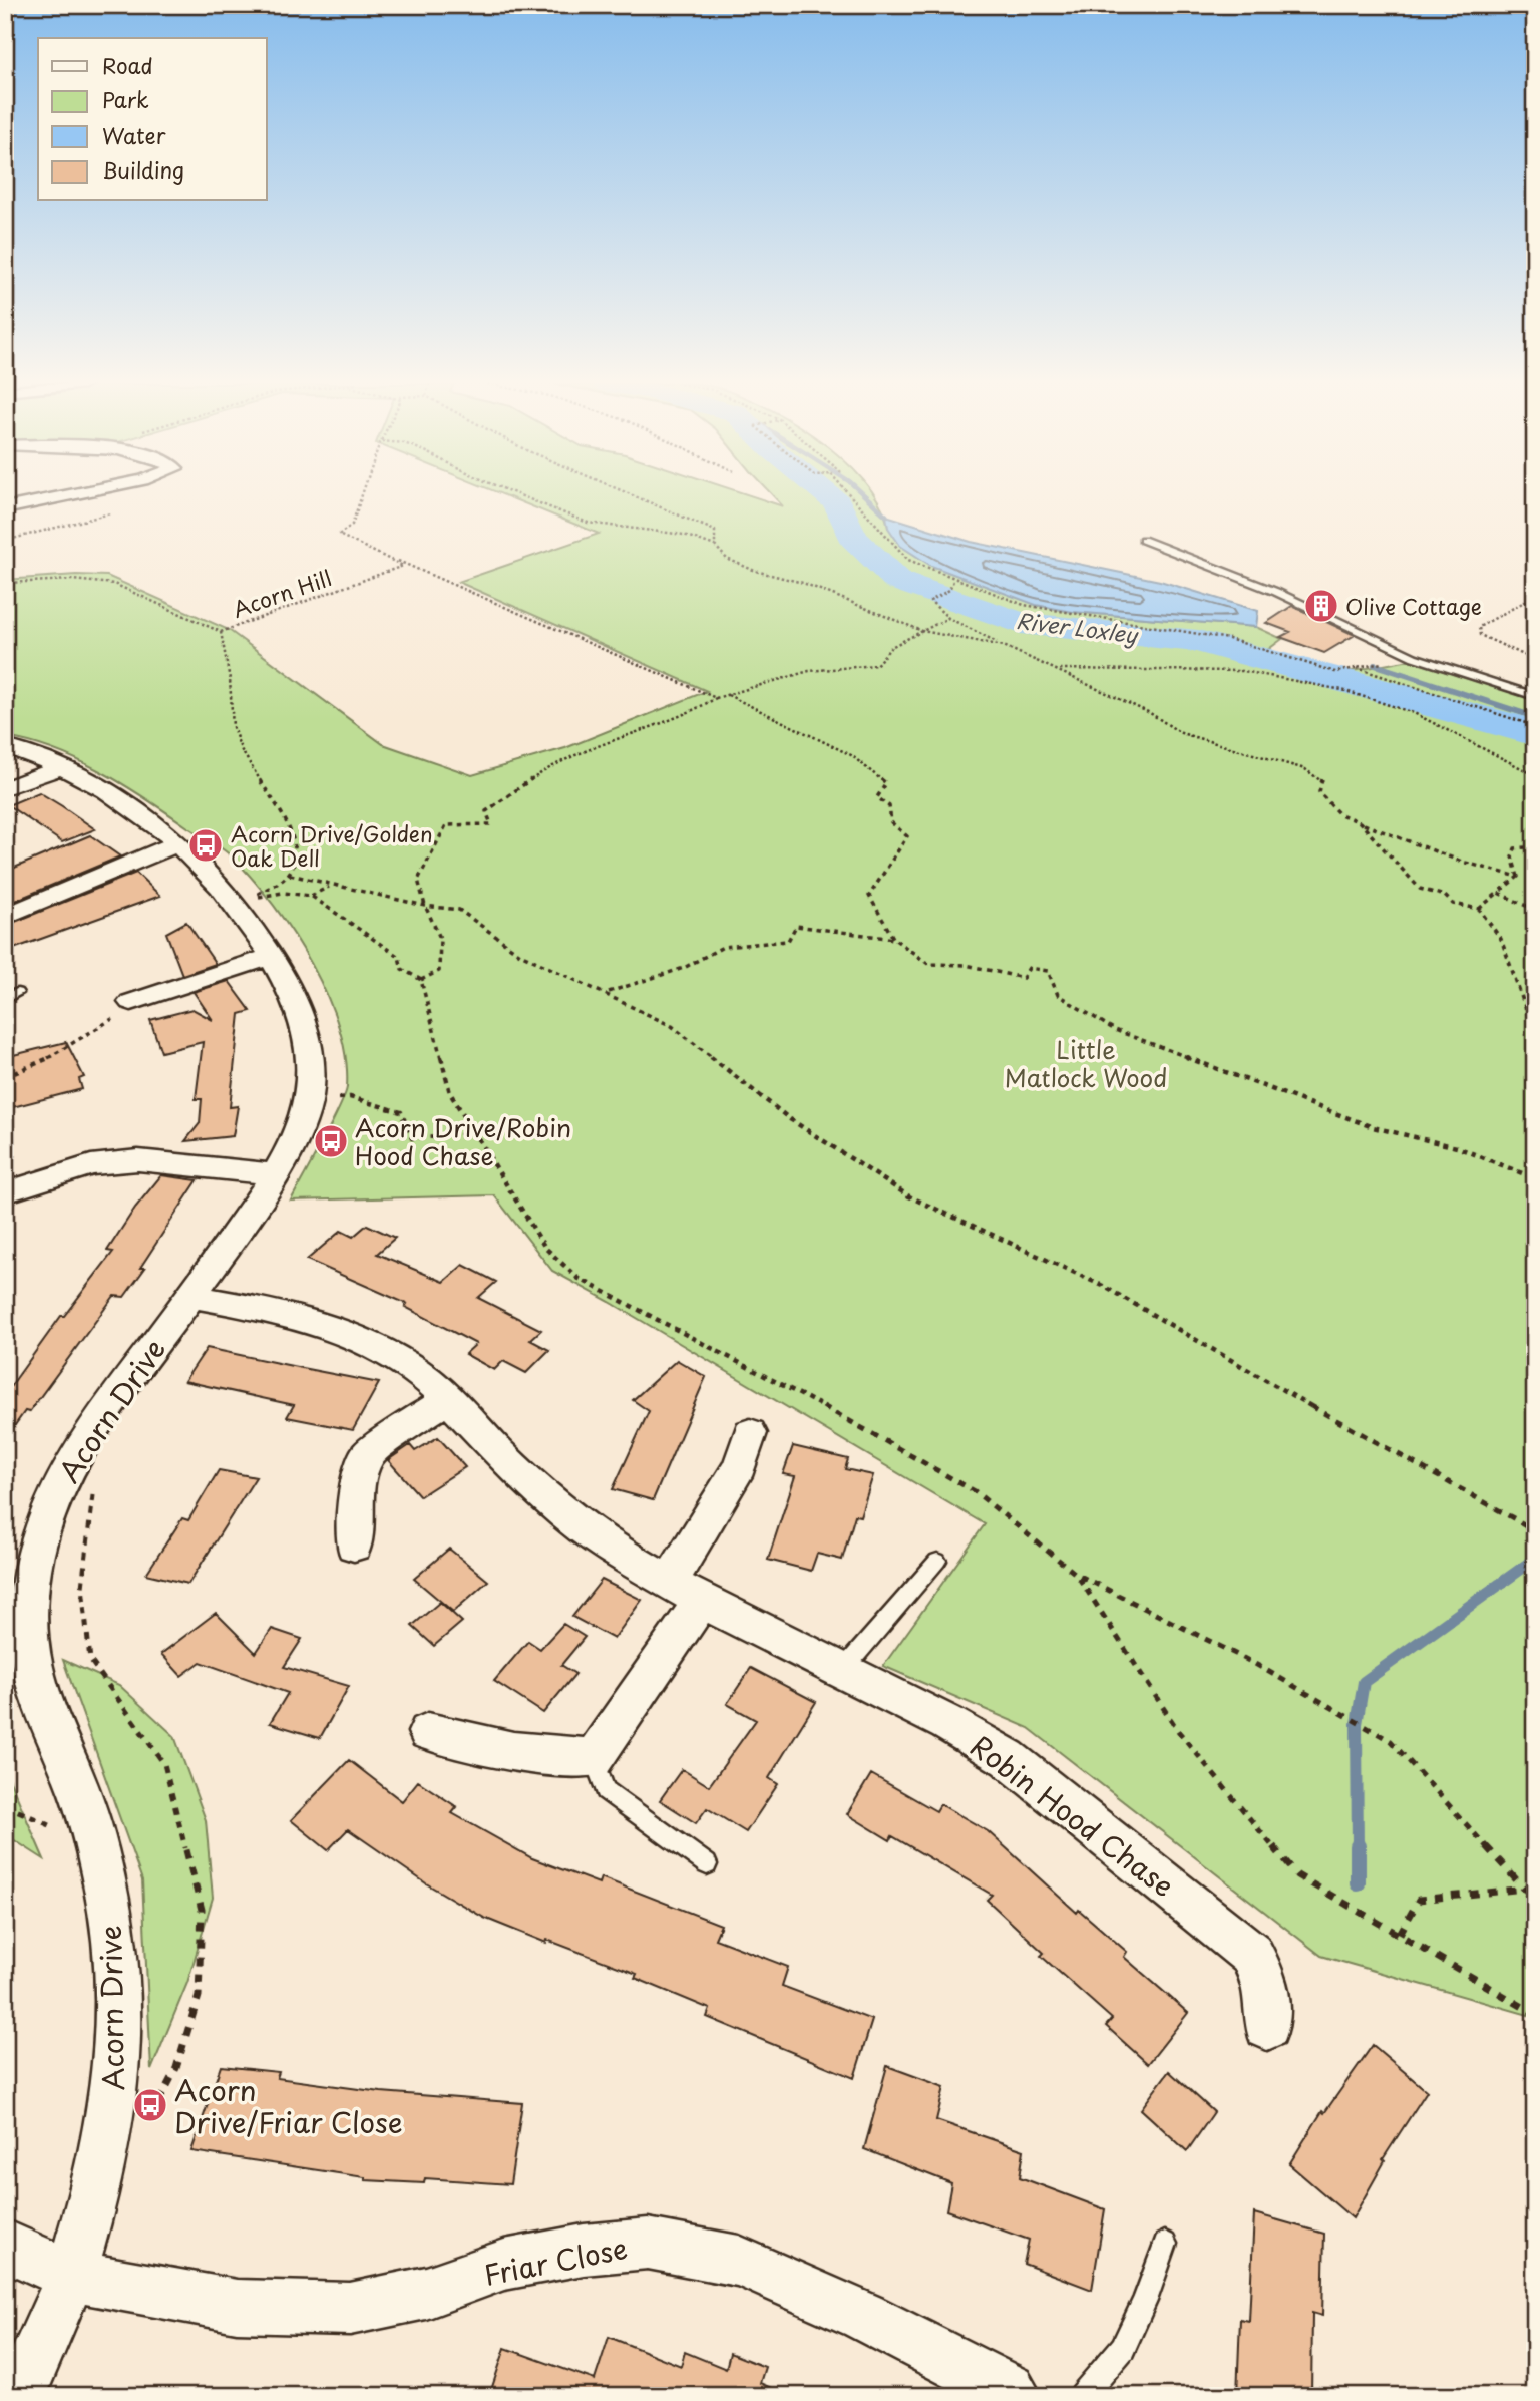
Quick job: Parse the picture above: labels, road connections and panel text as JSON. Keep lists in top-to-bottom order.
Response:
{
  "streets": {
    "street": ["Acorn Drive", "Robin Hood Chase", "Friar Close"],
    "path": ["Acorn Hill"]
  },
  "crossings": [
    ["Acorn Drive", "Robin Hood Chase"],
    ["Acorn Drive", "Friar Close"]
  ],
  "water": ["River Loxley"],
  "parks": ["Little Matlock Wood"],
  "places": {
    "building": ["Olive Cottage"],
    "bus stop": ["Acorn Drive/Golden Oak Dell", "Acorn Drive/Robin Hood Chase", "Acorn Drive/Friar Close"]
  },
  "legend": [
    "Road",
    "Park",
    "Water",
    "Building"
  ]
}
